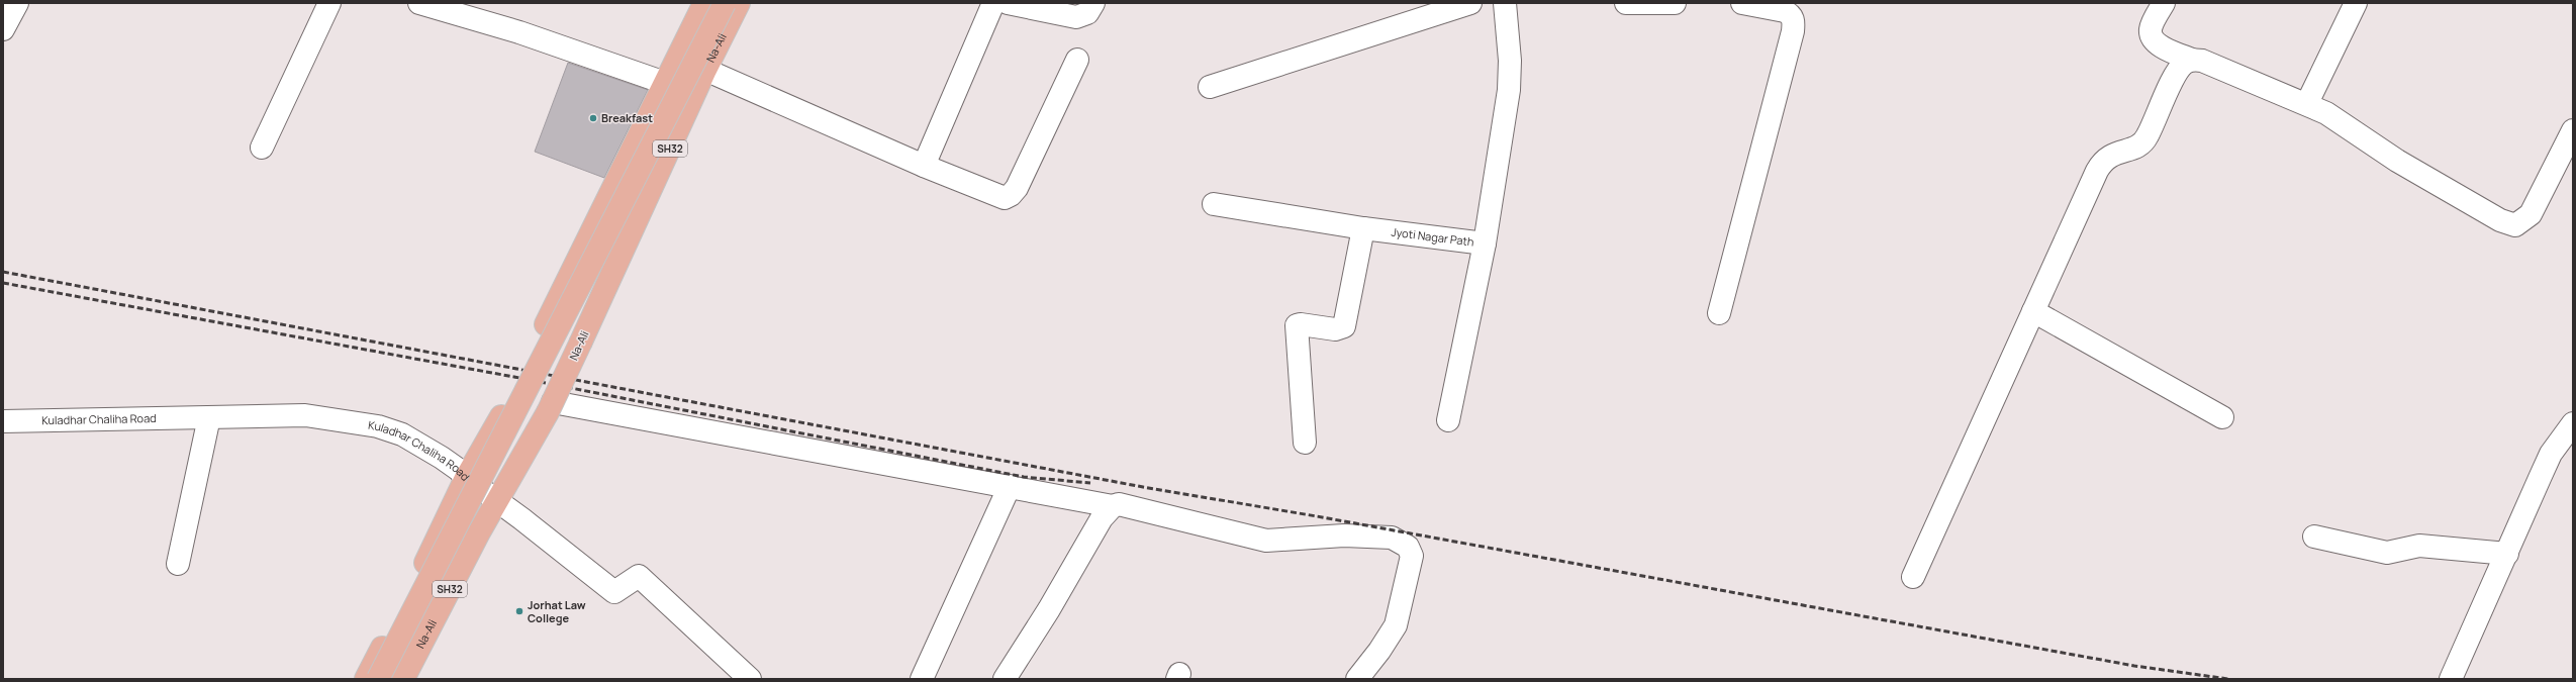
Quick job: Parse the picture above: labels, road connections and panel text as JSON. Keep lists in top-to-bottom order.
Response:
{
  "streets": {
    "main road": ["Na-Ali", "SH32"],
    "street": ["Jyoti Nagar Path", "Kuladhar Chaliha Road"]
  },
  "crossings": [
    ["Na-Ali", "Kuladhar Chaliha Road"]
  ],
  "places": ["Breakfast", "Jorhat Law College"]
}
